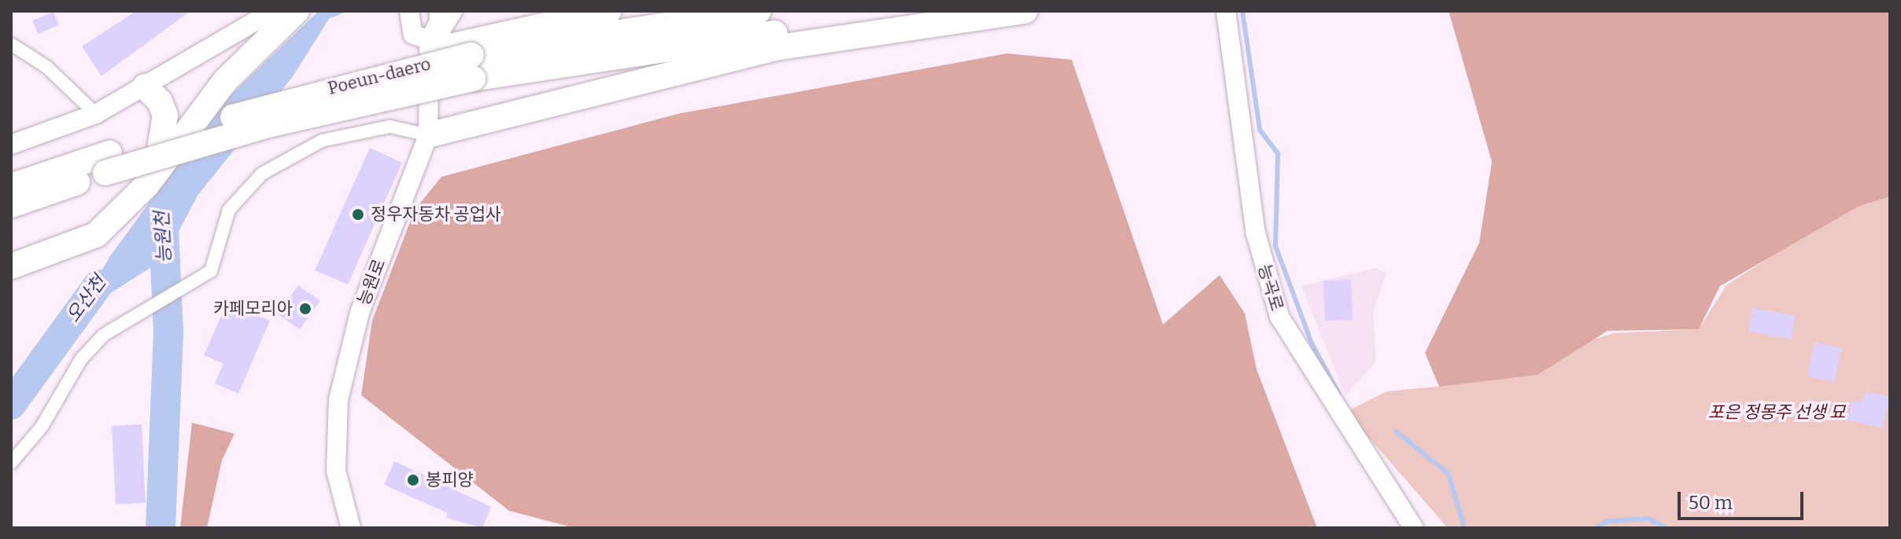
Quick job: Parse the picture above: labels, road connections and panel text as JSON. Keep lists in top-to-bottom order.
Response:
{
  "streets": {
    "street": ["능원로", "능곡로"]
  },
  "water": ["능원천", "오산천"],
  "parks": ["포은 정몽주 선생 묘"],
  "places": ["정우자동차 공업사", "카페모리아", "봉피양"],
  "scale_bar": "50 m"
}
